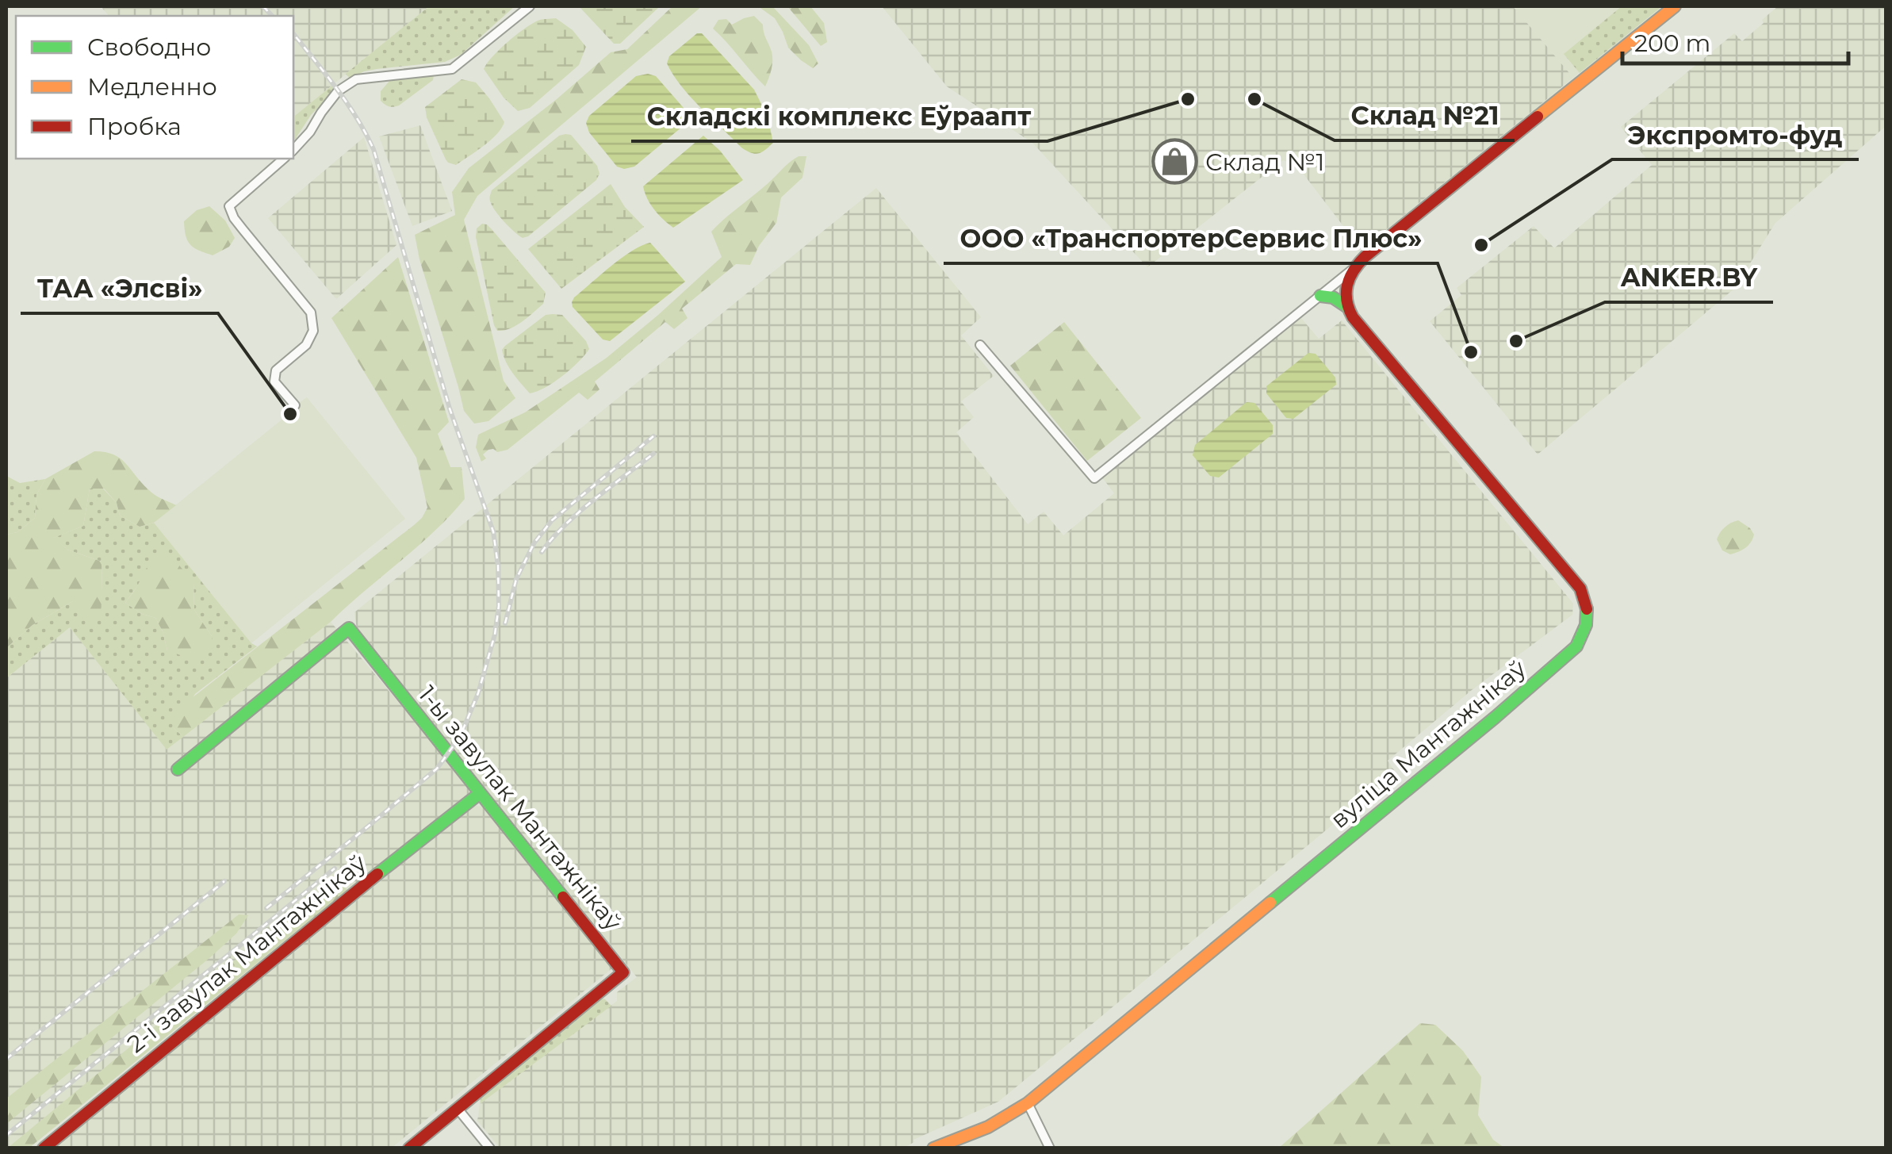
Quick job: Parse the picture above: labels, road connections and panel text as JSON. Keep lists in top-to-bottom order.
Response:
{
  "streets": {
    "street": ["вуліца Мантажнікаў", "1-ы завулак Мантажнікаў", "2-і завулак Мантажнікаў"]
  },
  "crossings": [
    ["1-ы завулак Мантажнікаў", "2-і завулак Мантажнікаў"]
  ],
  "places": {
    "other": [
      "Складскі комплекс Еўраапт",
      "Склад №21",
      "Экспромто-фуд",
      "ANKER.BY",
      "ООО «ТранспортерСервис Плюс»",
      "ТАА «Элсві»"
    ],
    "shop": ["Склад №1"]
  },
  "legend": ["Свободно", "Медленно", "Пробка"],
  "scale_bar": "200 m"
}
